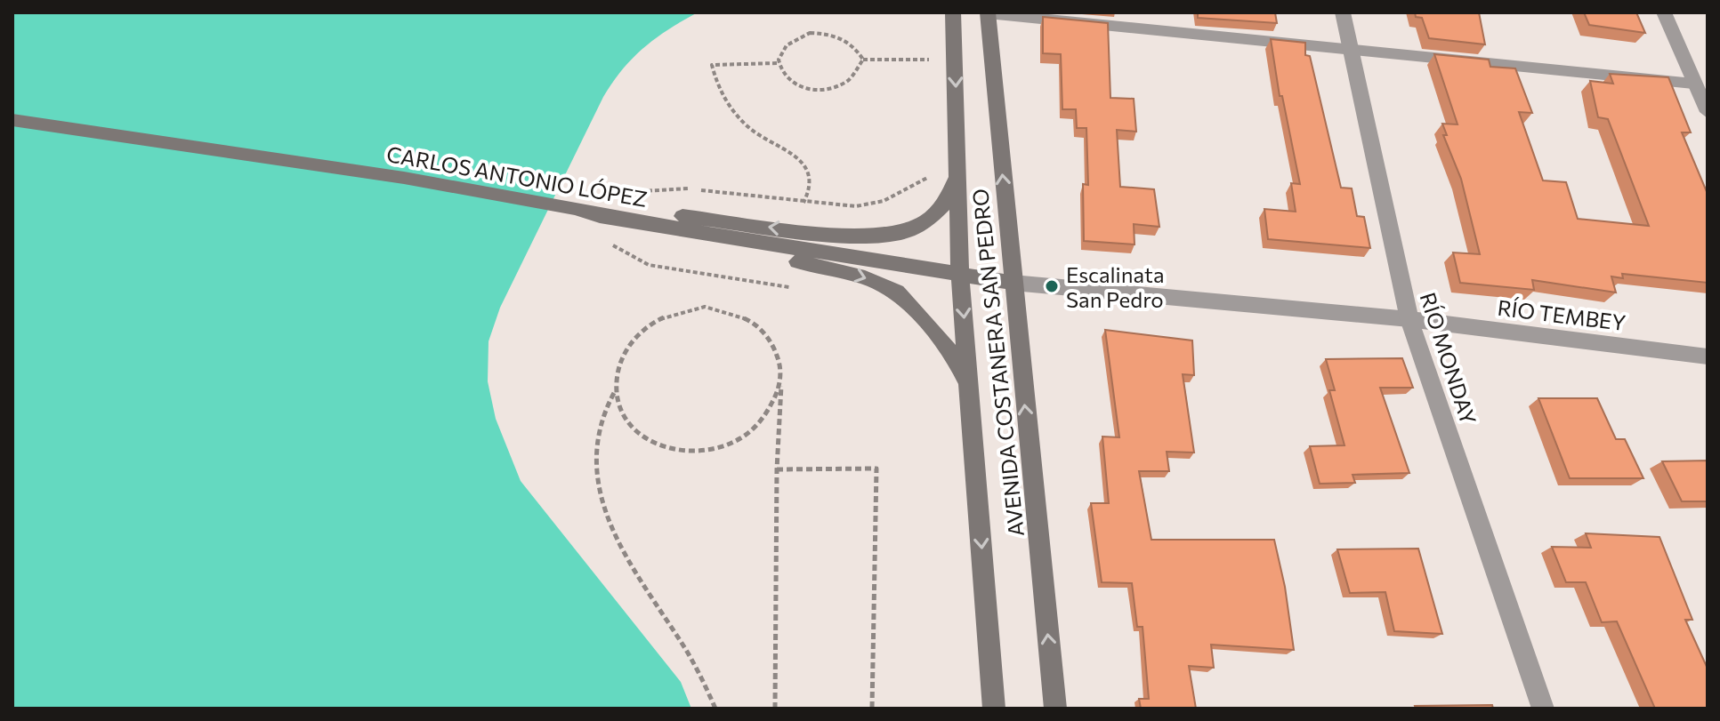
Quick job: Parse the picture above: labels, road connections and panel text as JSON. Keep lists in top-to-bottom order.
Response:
{
  "streets": {
    "main road": ["CARLOS ANTONIO LÓPEZ", "AVENIDA COSTANERA SAN PEDRO"],
    "street": ["RÍO TEMBEY", "RÍO MONDAY"]
  },
  "crossings": [
    ["CARLOS ANTONIO LÓPEZ", "RÍO TEMBEY"],
    ["CARLOS ANTONIO LÓPEZ", "AVENIDA COSTANERA SAN PEDRO"],
    ["RÍO TEMBEY", "RÍO MONDAY"],
    ["RÍO TEMBEY", "AVENIDA COSTANERA SAN PEDRO"]
  ],
  "places": ["Escalinata San Pedro"]
}
